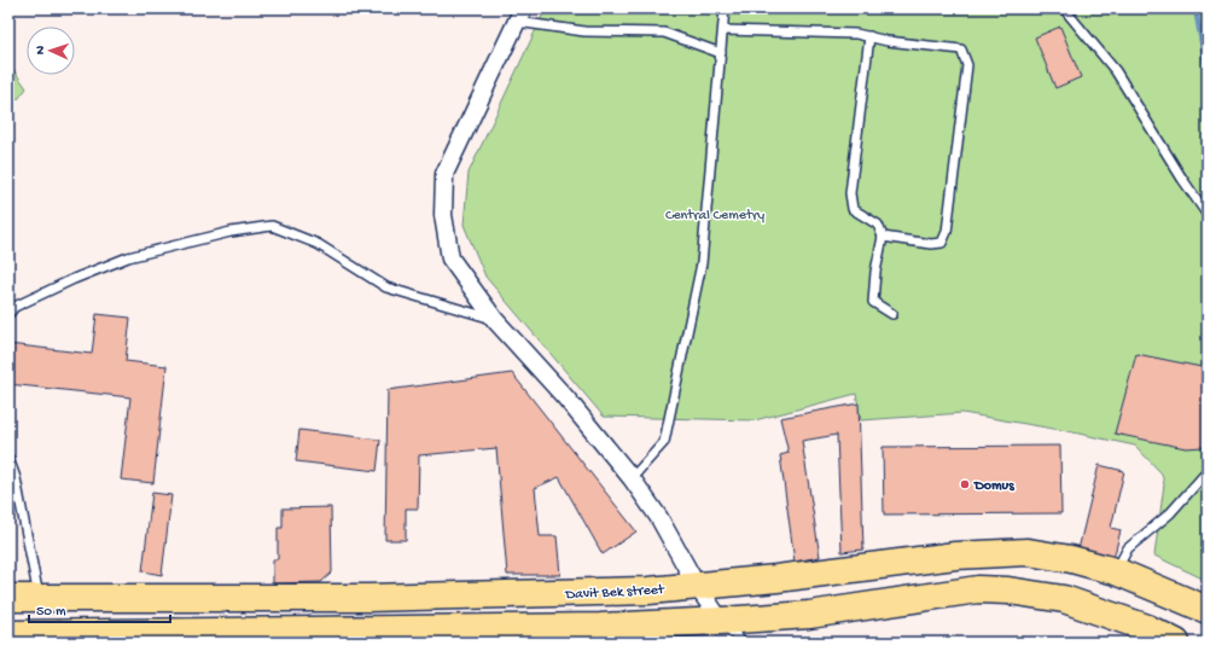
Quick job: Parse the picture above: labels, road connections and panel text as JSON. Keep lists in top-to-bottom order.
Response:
{
  "streets": {
    "main road": ["Davit Bek street"]
  },
  "parks": ["Central Cemetry"],
  "places": ["Domus"],
  "scale_bar": "50 m",
  "north": "left"
}
